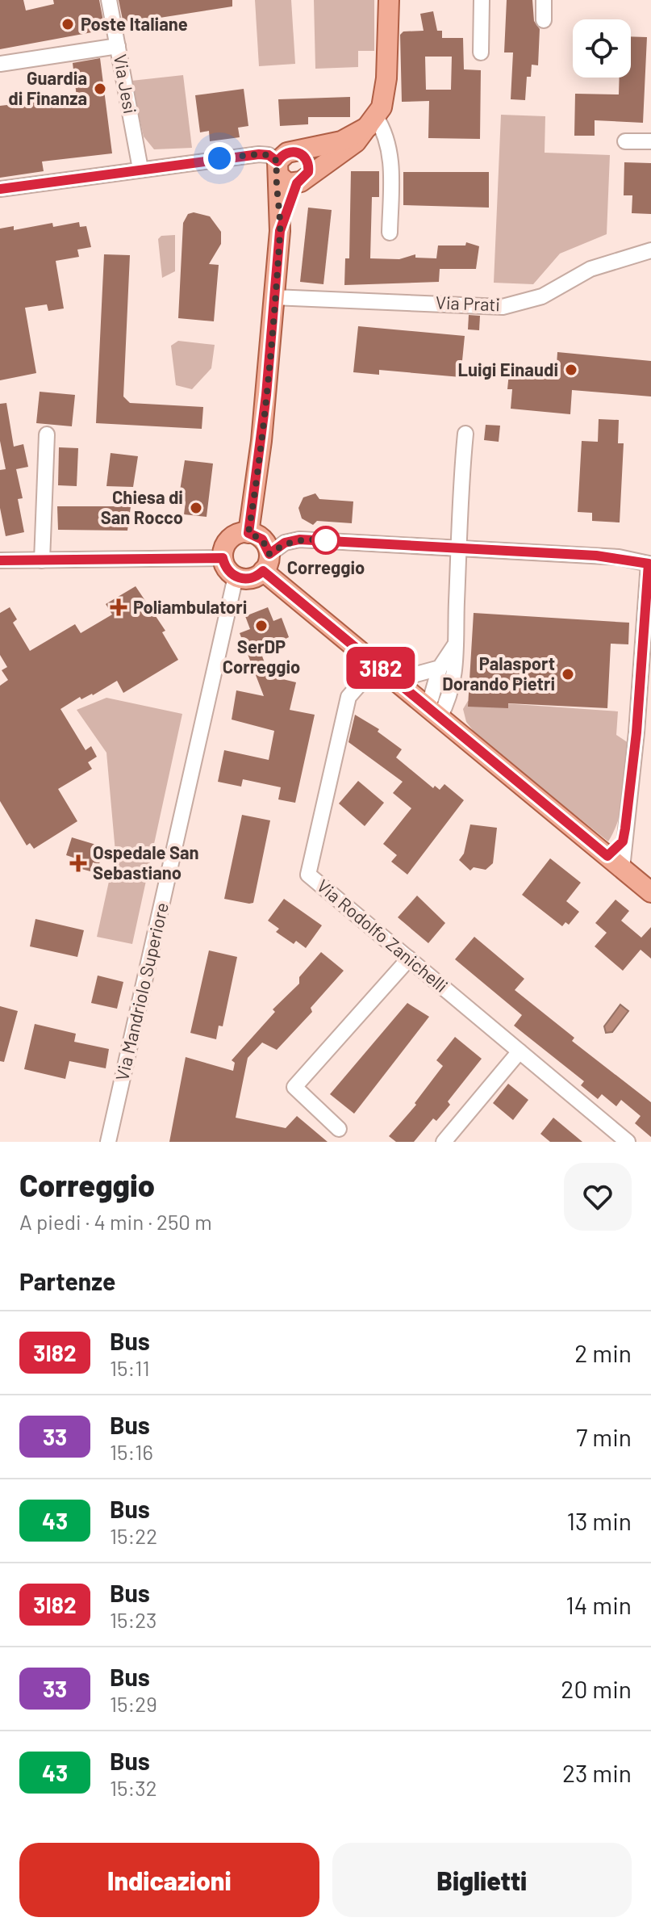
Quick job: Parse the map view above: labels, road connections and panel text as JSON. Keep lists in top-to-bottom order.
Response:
{
  "streets": {
    "street": [
      "Via Jesi",
      "Via Prati",
      "Via Rodolfo Zanichelli",
      "Via Mandriolo Superiore"
    ]
  },
  "places": {
    "other": [
      "Poste Italiane",
      "Guardia di Finanza",
      "Luigi Einaudi",
      "Chiesa di San Rocco",
      "Correggio",
      "SerDP Correggio",
      "Palasport Dorando Pietri"
    ],
    "health": ["Poliambulatori", "Ospedale San Sebastiano"]
  },
  "lines": ["bus line 3I82"],
  "page": {
    "on_map": "3I82",
    "heading": [
      ["Correggio", "A piedi · 4 min · 250 m"],
      "Partenze"
    ],
    "list": [
      {
        "mark": "3I82",
        "name": "Bus",
        "note": "15:11",
        "value": "2 min"
      },
      {
        "mark": "33",
        "name": "Bus",
        "note": "15:16",
        "value": "7 min"
      },
      {
        "mark": "43",
        "name": "Bus",
        "note": "15:22",
        "value": "13 min"
      },
      {
        "mark": "3I82",
        "name": "Bus",
        "note": "15:23",
        "value": "14 min"
      },
      {
        "mark": "33",
        "name": "Bus",
        "note": "15:29",
        "value": "20 min"
      },
      {
        "mark": "43",
        "name": "Bus",
        "note": "15:32",
        "value": "23 min"
      }
    ],
    "buttons": ["Indicazioni", "Biglietti"]
  }
}
